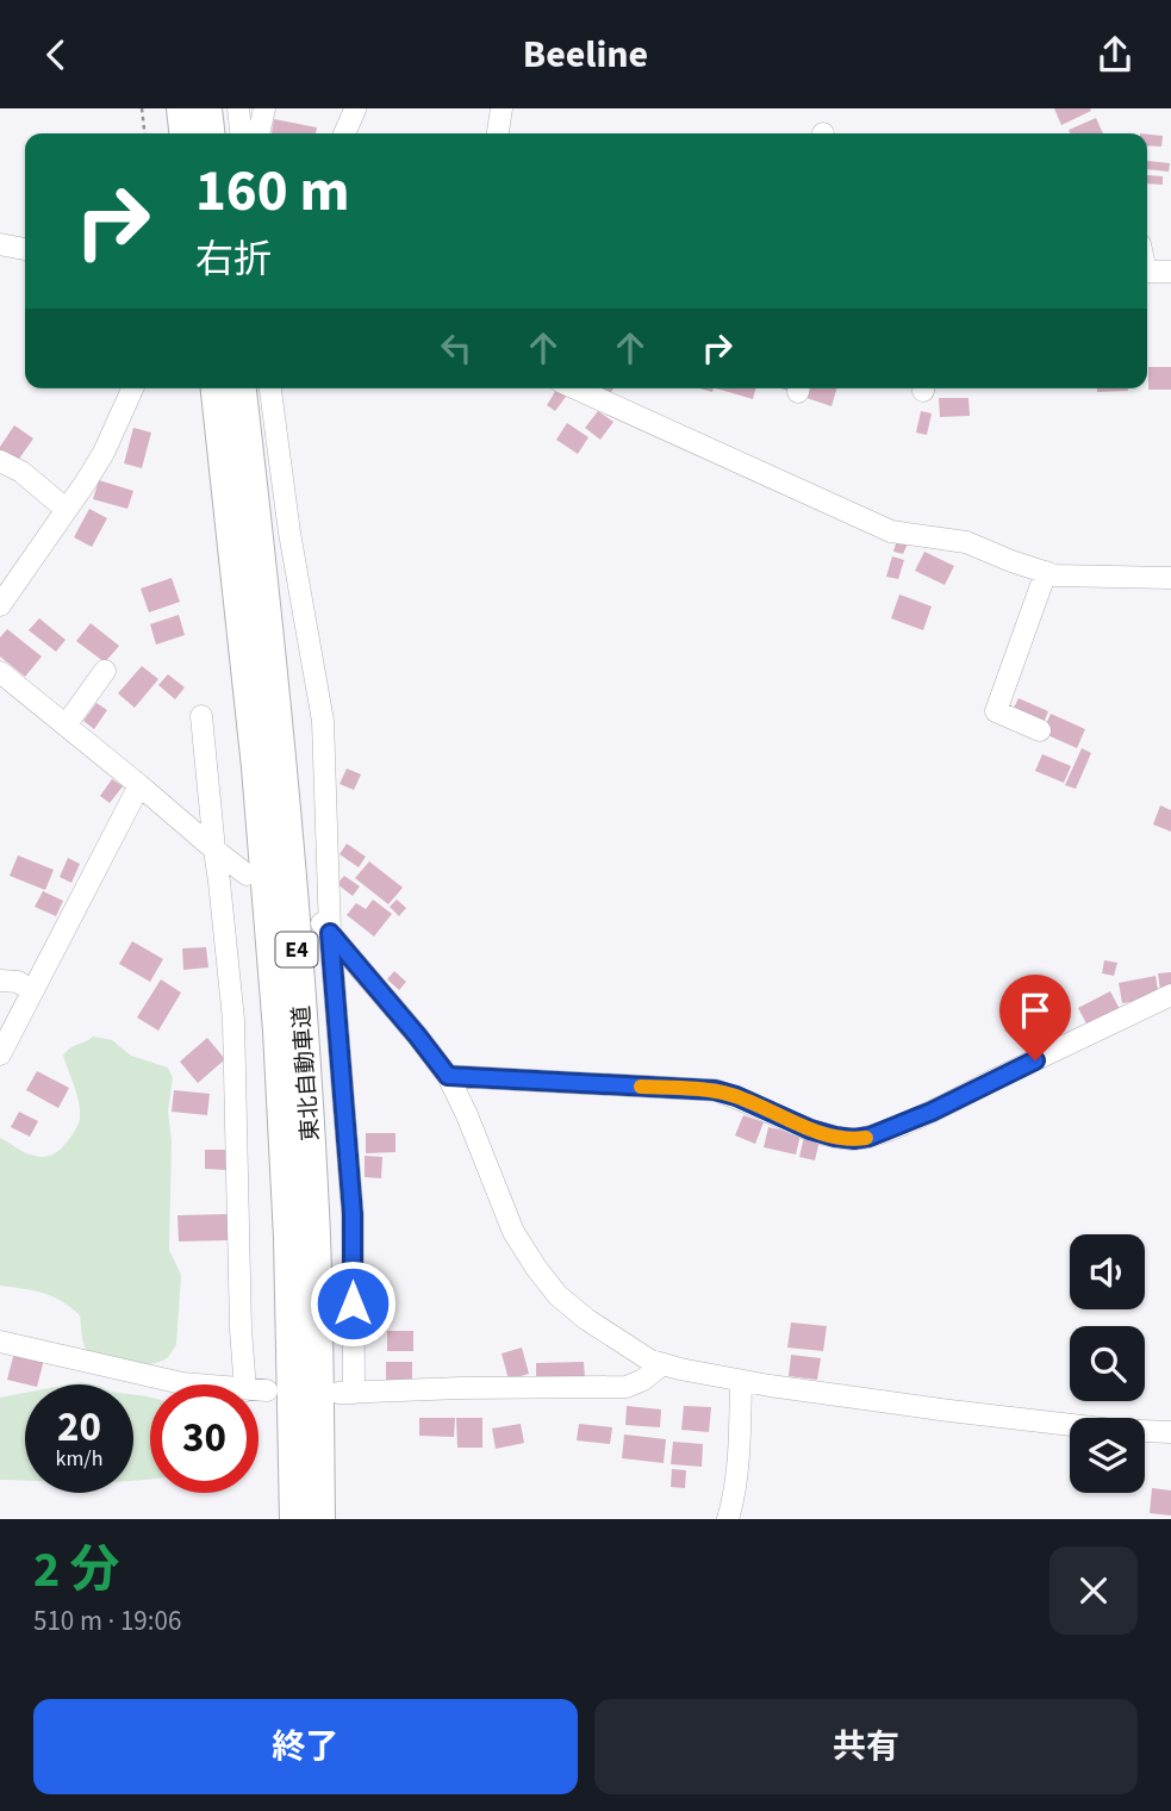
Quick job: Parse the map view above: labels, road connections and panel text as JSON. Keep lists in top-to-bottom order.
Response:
{
  "streets": {
    "highway": ["E4", "東北自動車道"]
  },
  "page": {
    "header": "Beeline",
    "turn": ["160 m", "右折"],
    "speed": "20 km/h",
    "limit": "30",
    "heading": ["2 分", "510 m · 19:06"],
    "buttons": ["終了", "共有"]
  }
}
